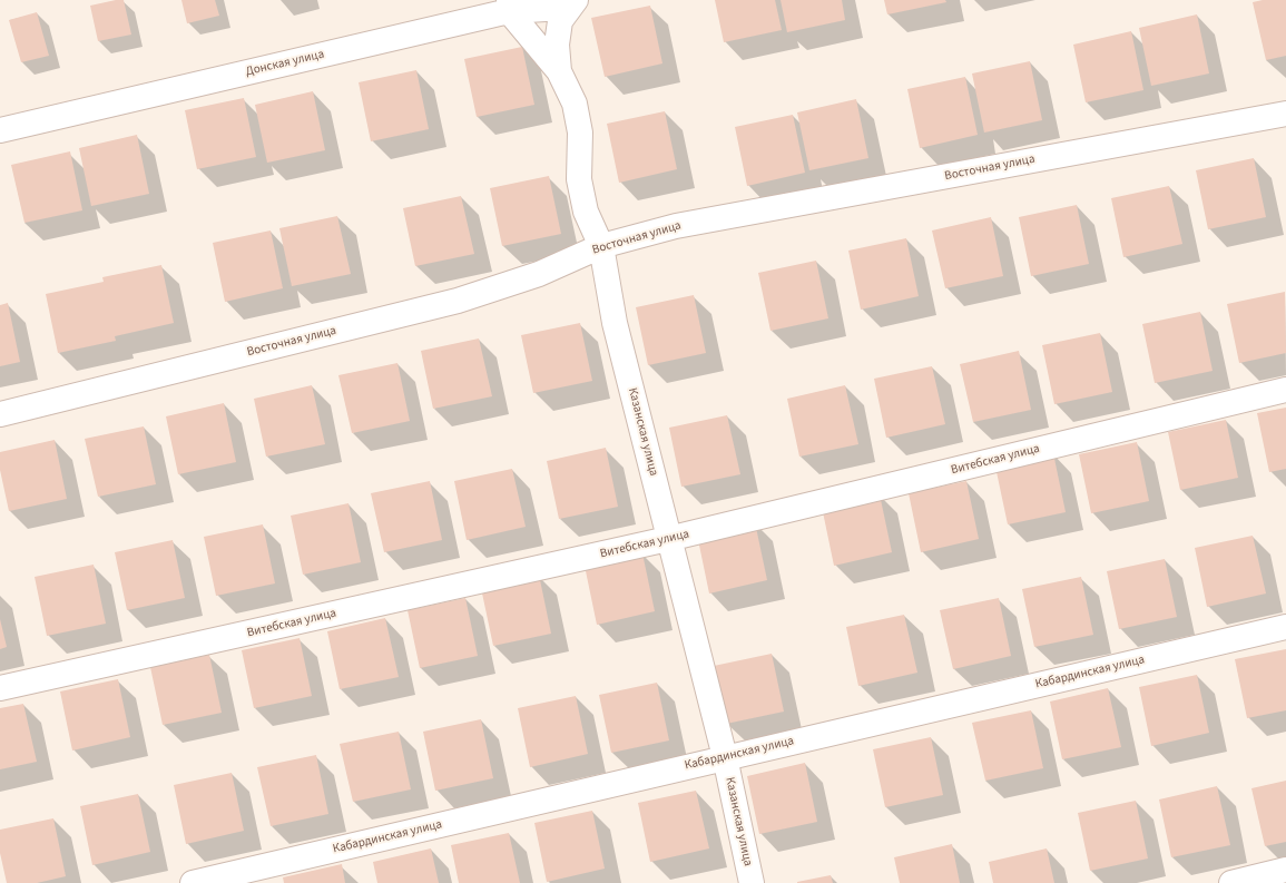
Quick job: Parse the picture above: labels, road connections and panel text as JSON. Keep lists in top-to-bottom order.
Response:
{
  "streets": {
    "street": [
      "Донская улица",
      "Восточная улица",
      "Казанская улица",
      "Витебская улица",
      "Кабардинская улица"
    ]
  },
  "crossings": [
    ["Донская улица", "Казанская улица"],
    ["Восточная улица", "Казанская улица"],
    ["Казанская улица", "Витебская улица"],
    ["Казанская улица", "Кабардинская улица"]
  ]
}
